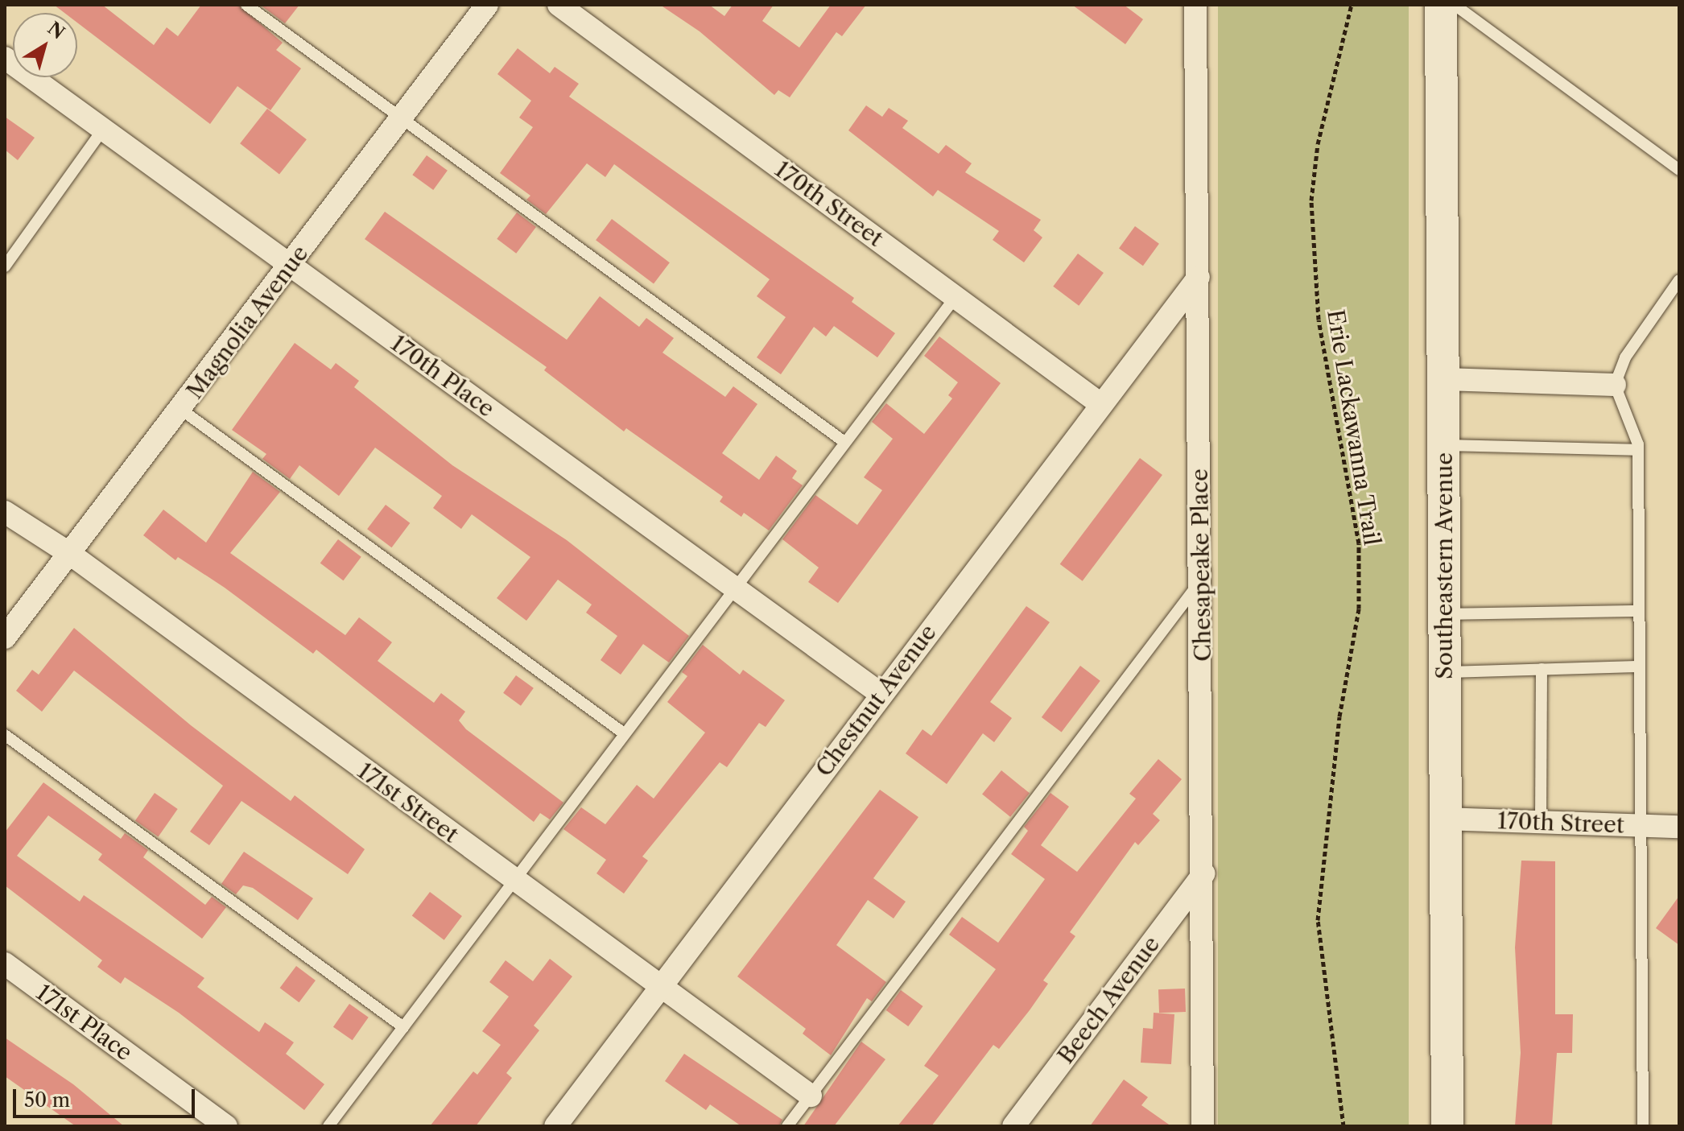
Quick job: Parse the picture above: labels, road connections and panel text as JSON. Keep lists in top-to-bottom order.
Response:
{
  "streets": {
    "street": [
      "170th Street",
      "Magnolia Avenue",
      "170th Place",
      "Chesapeake Place",
      "Southeastern Avenue",
      "Chestnut Avenue",
      "171st Street",
      "Beech Avenue",
      "171st Place"
    ],
    "path": ["Erie Lackawanna Trail"]
  },
  "crossings": [
    ["170th Street", "Southeastern Avenue"],
    ["170th Street", "Chestnut Avenue"],
    ["Magnolia Avenue", "170th Place"],
    ["Magnolia Avenue", "171st Street"],
    ["170th Place", "Chestnut Avenue"],
    ["Chesapeake Place", "Chestnut Avenue"],
    ["Chesapeake Place", "Beech Avenue"],
    ["Chestnut Avenue", "171st Street"]
  ],
  "scale_bar": "50 m",
  "north": "top right"
}
